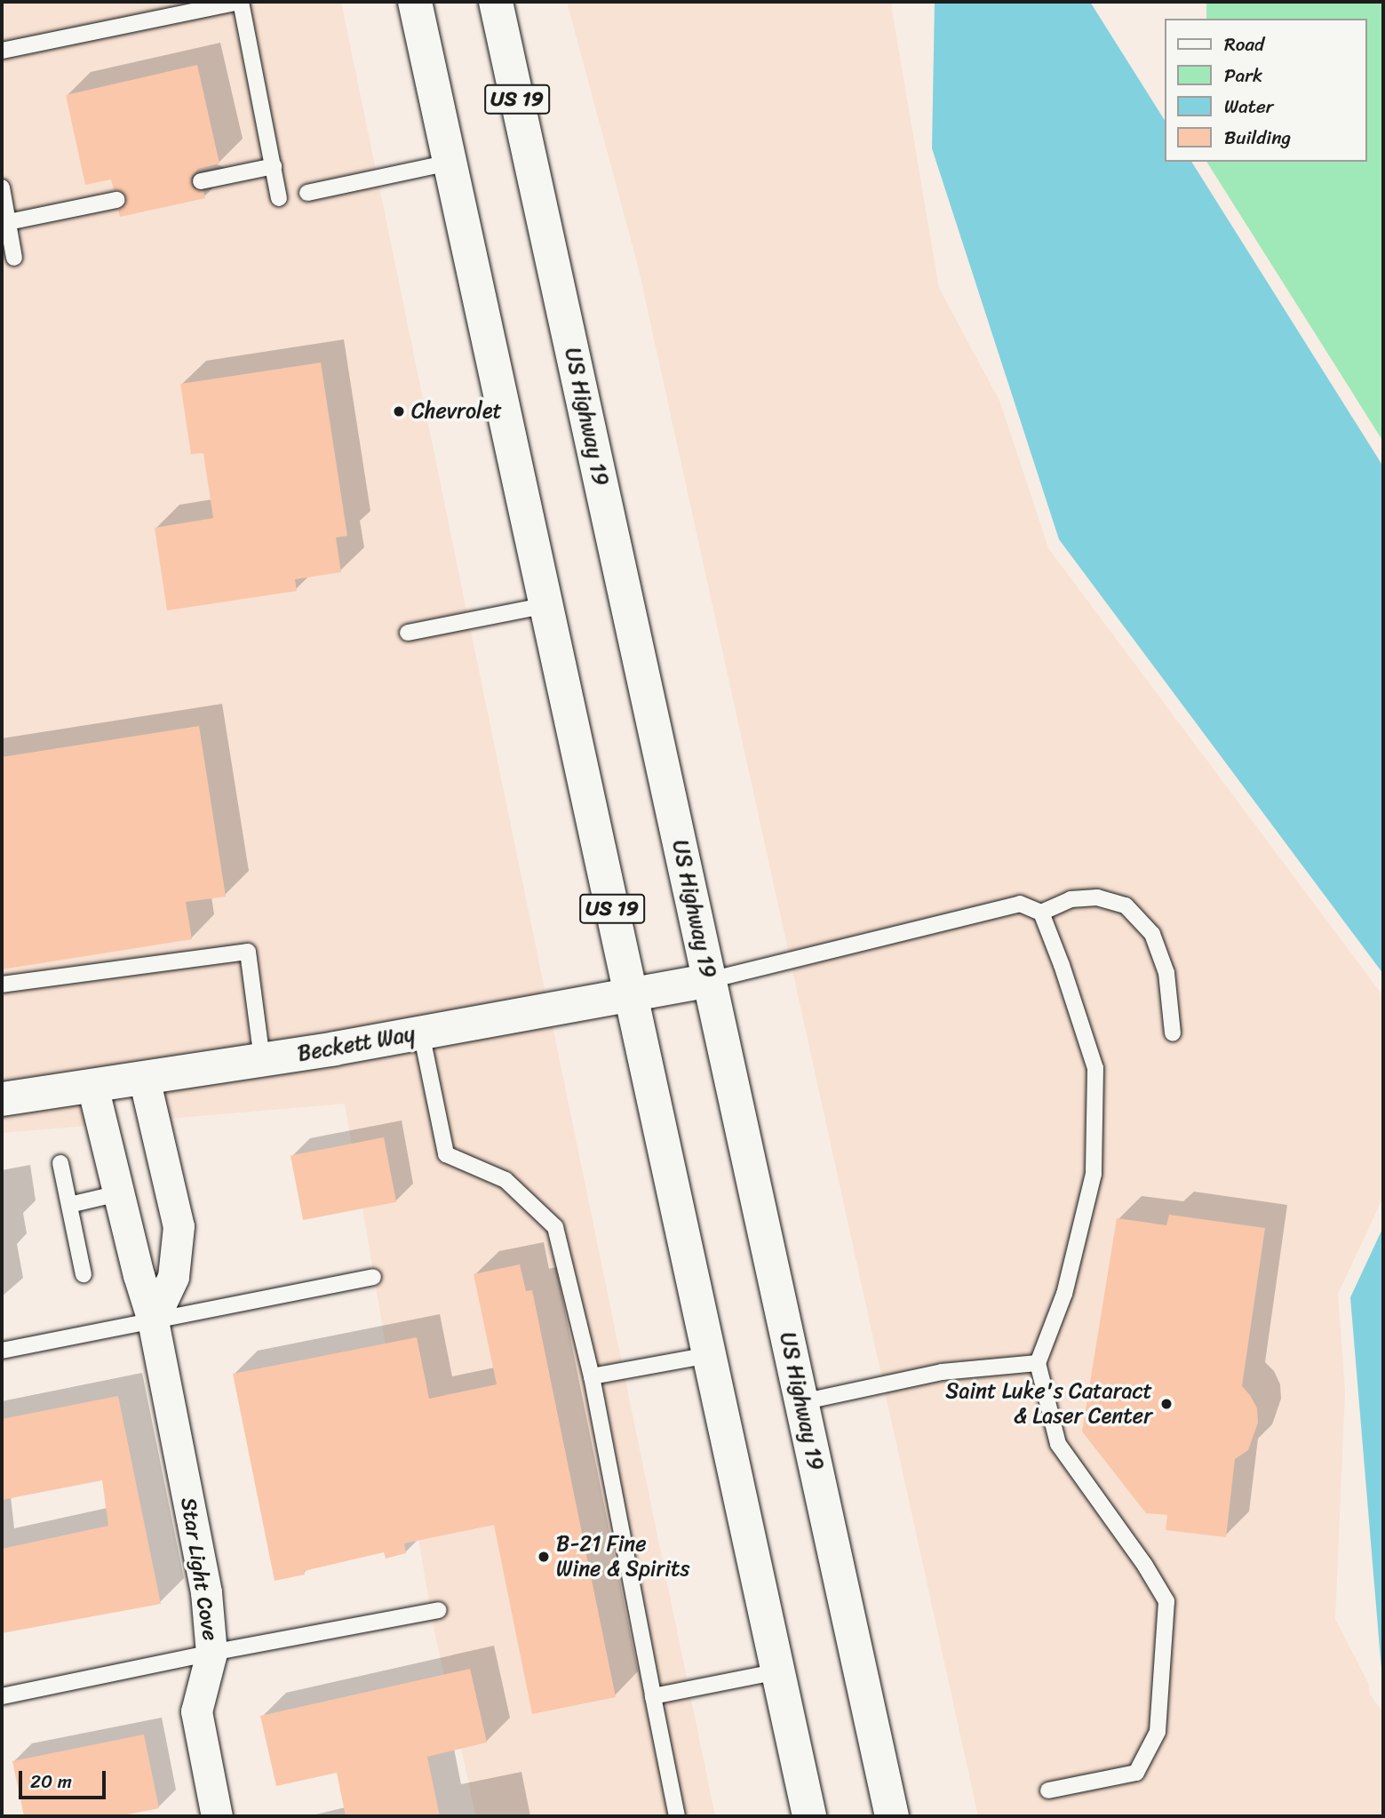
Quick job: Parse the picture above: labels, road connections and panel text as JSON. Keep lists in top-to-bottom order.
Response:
{
  "streets": {
    "main road": ["US 19", "US Highway 19", "Beckett Way"],
    "street": ["Star Light Cove"]
  },
  "crossings": [
    ["US 19", "Beckett Way"],
    ["US Highway 19", "Beckett Way"],
    ["Beckett Way", "Star Light Cove"]
  ],
  "places": ["Chevrolet", "Saint Luke's Cataract & Laser Center", "B-21 Fine Wine & Spirits"],
  "legend": [
    "Road",
    "Park",
    "Water",
    "Building"
  ],
  "scale_bar": "20 m"
}
